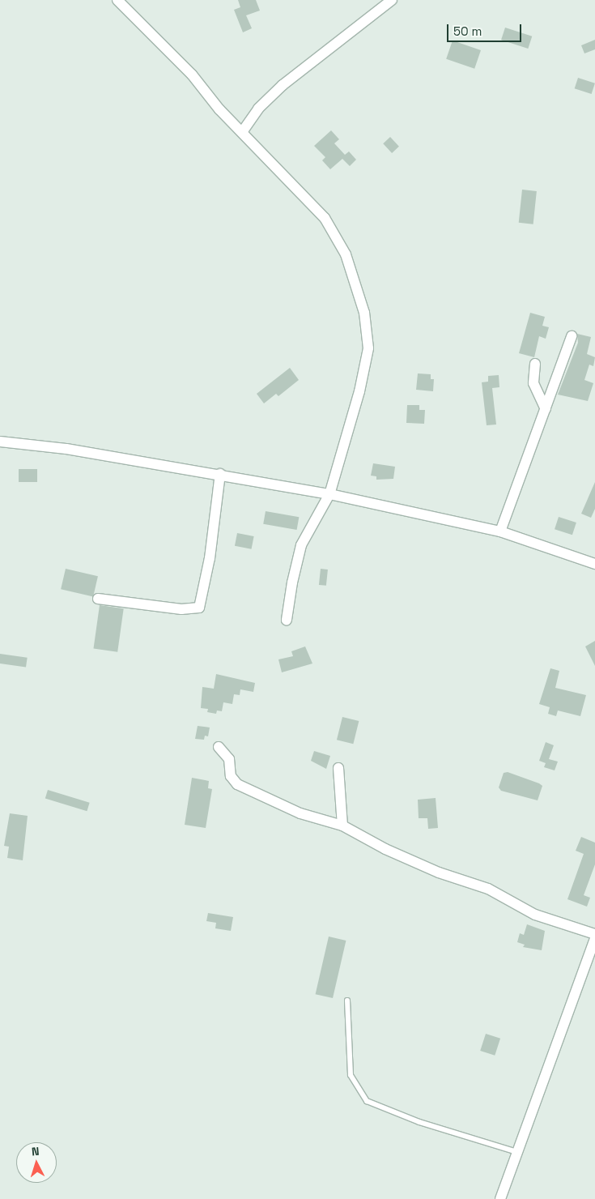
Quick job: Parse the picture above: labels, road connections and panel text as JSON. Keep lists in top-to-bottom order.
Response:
{
  "scale_bar": "50 m",
  "north": "top"
}
